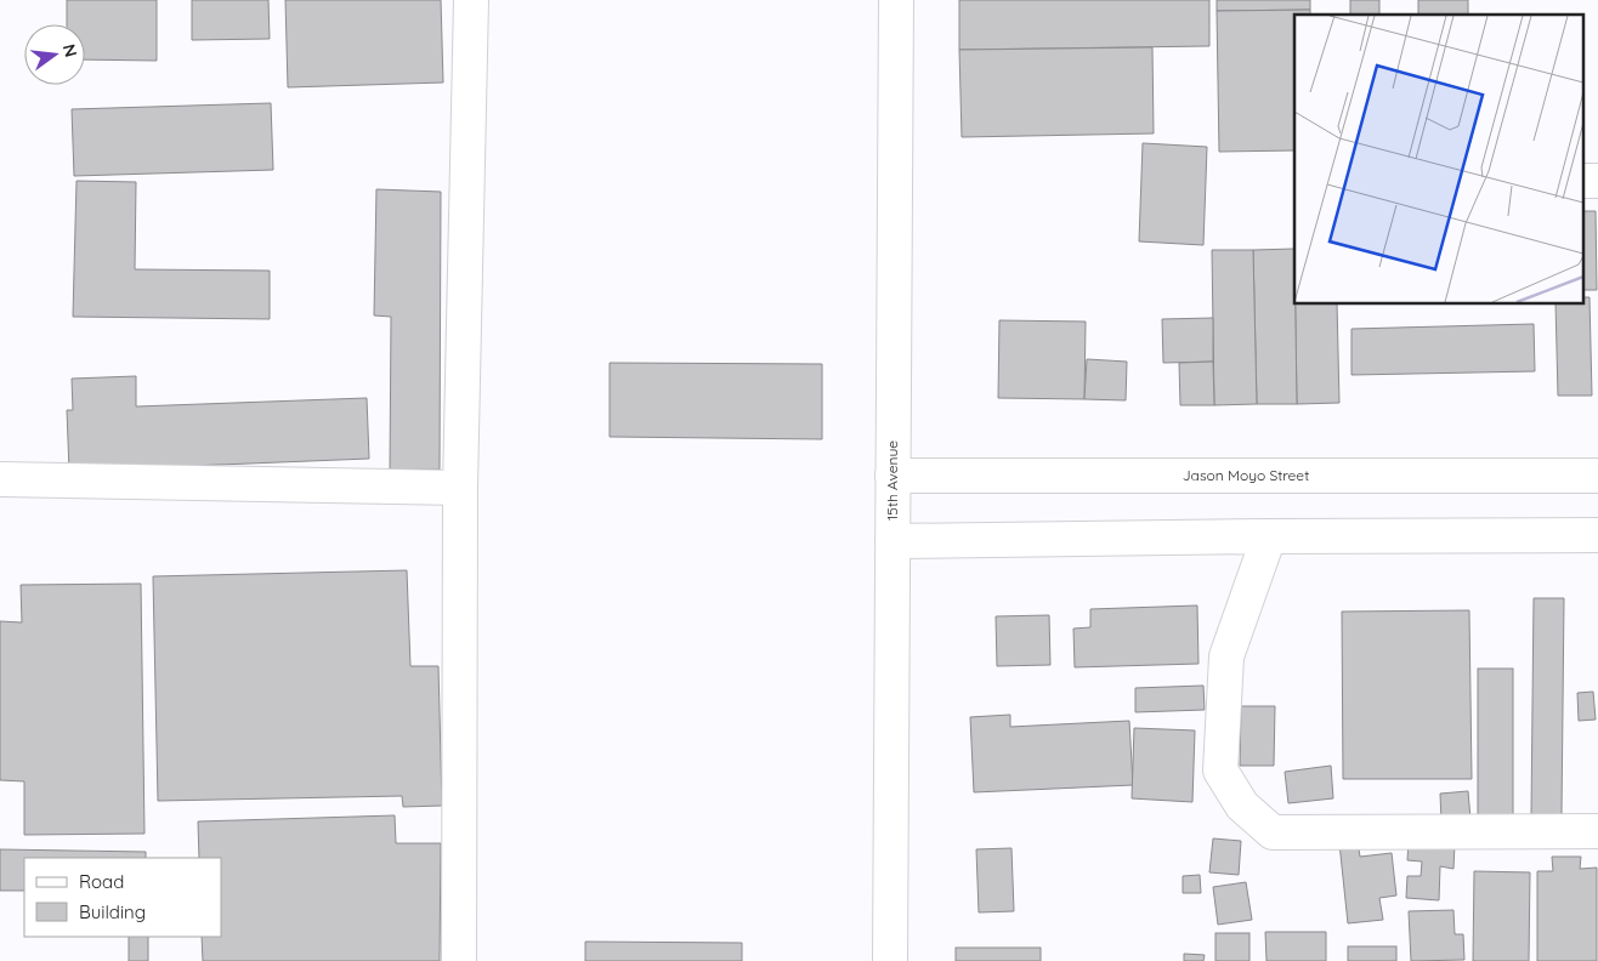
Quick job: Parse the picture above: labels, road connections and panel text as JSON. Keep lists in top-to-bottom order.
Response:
{
  "streets": {
    "street": ["Jason Moyo Street", "15th Avenue"]
  },
  "crossings": [
    ["Jason Moyo Street", "15th Avenue"]
  ],
  "legend": ["Road", "Building"],
  "north": "right"
}
